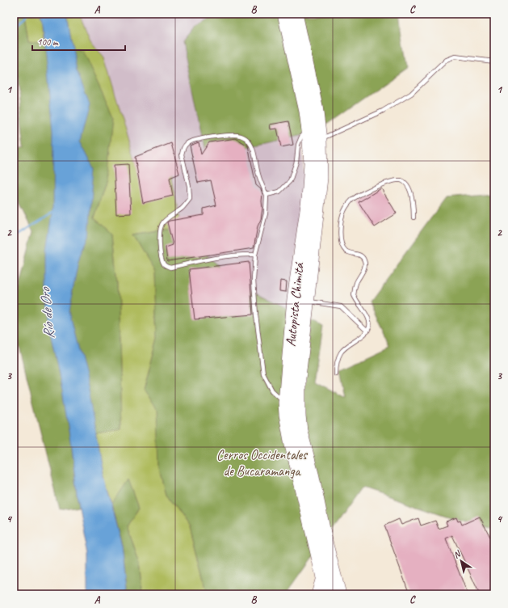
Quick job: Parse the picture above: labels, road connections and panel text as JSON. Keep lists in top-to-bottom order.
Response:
{
  "streets": {
    "highway": ["Autopista Chimitá"]
  },
  "water": ["Río de Oro"],
  "parks": ["Cerros Occidentales de Bucaramanga"],
  "scale_bar": "100 m",
  "north": "top left",
  "grid": {
    "columns": ["A", "B", "C"],
    "rows": [
      "1",
      "2",
      "3",
      "4"
    ]
  }
}
